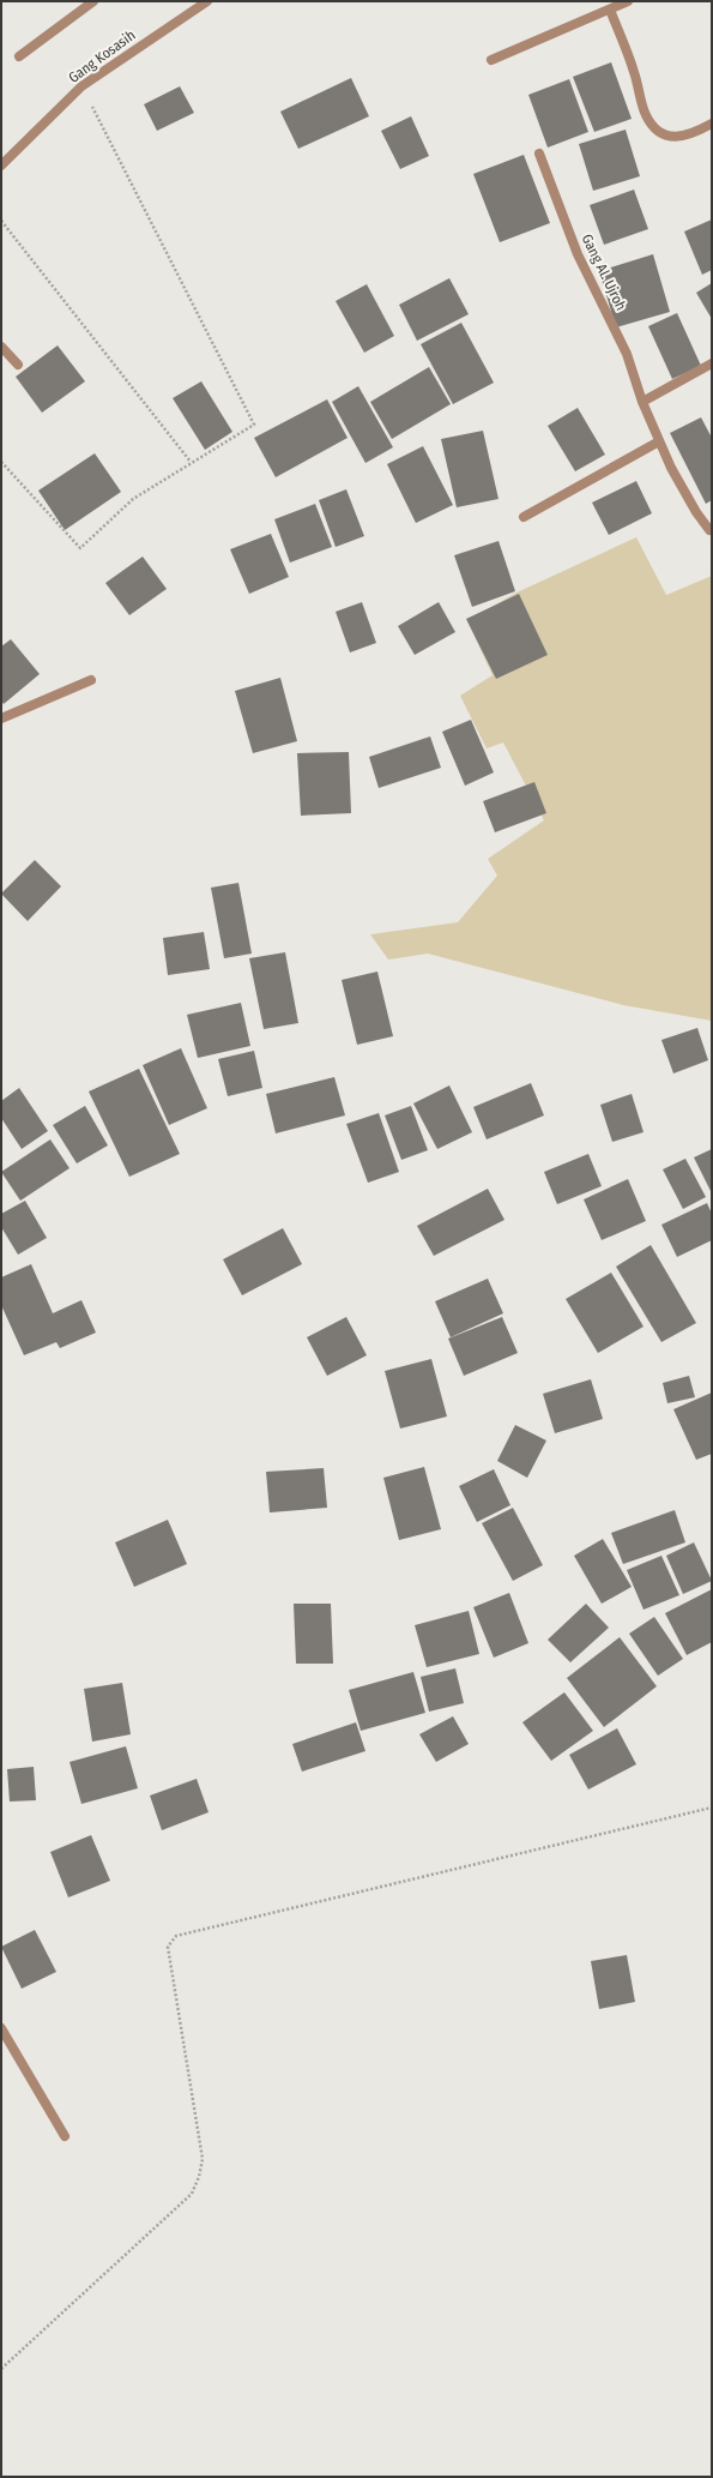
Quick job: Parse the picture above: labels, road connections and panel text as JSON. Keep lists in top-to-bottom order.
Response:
{
  "streets": {
    "street": ["Gang Kosasih", "Gang Al. Ujroh"]
  }
}
